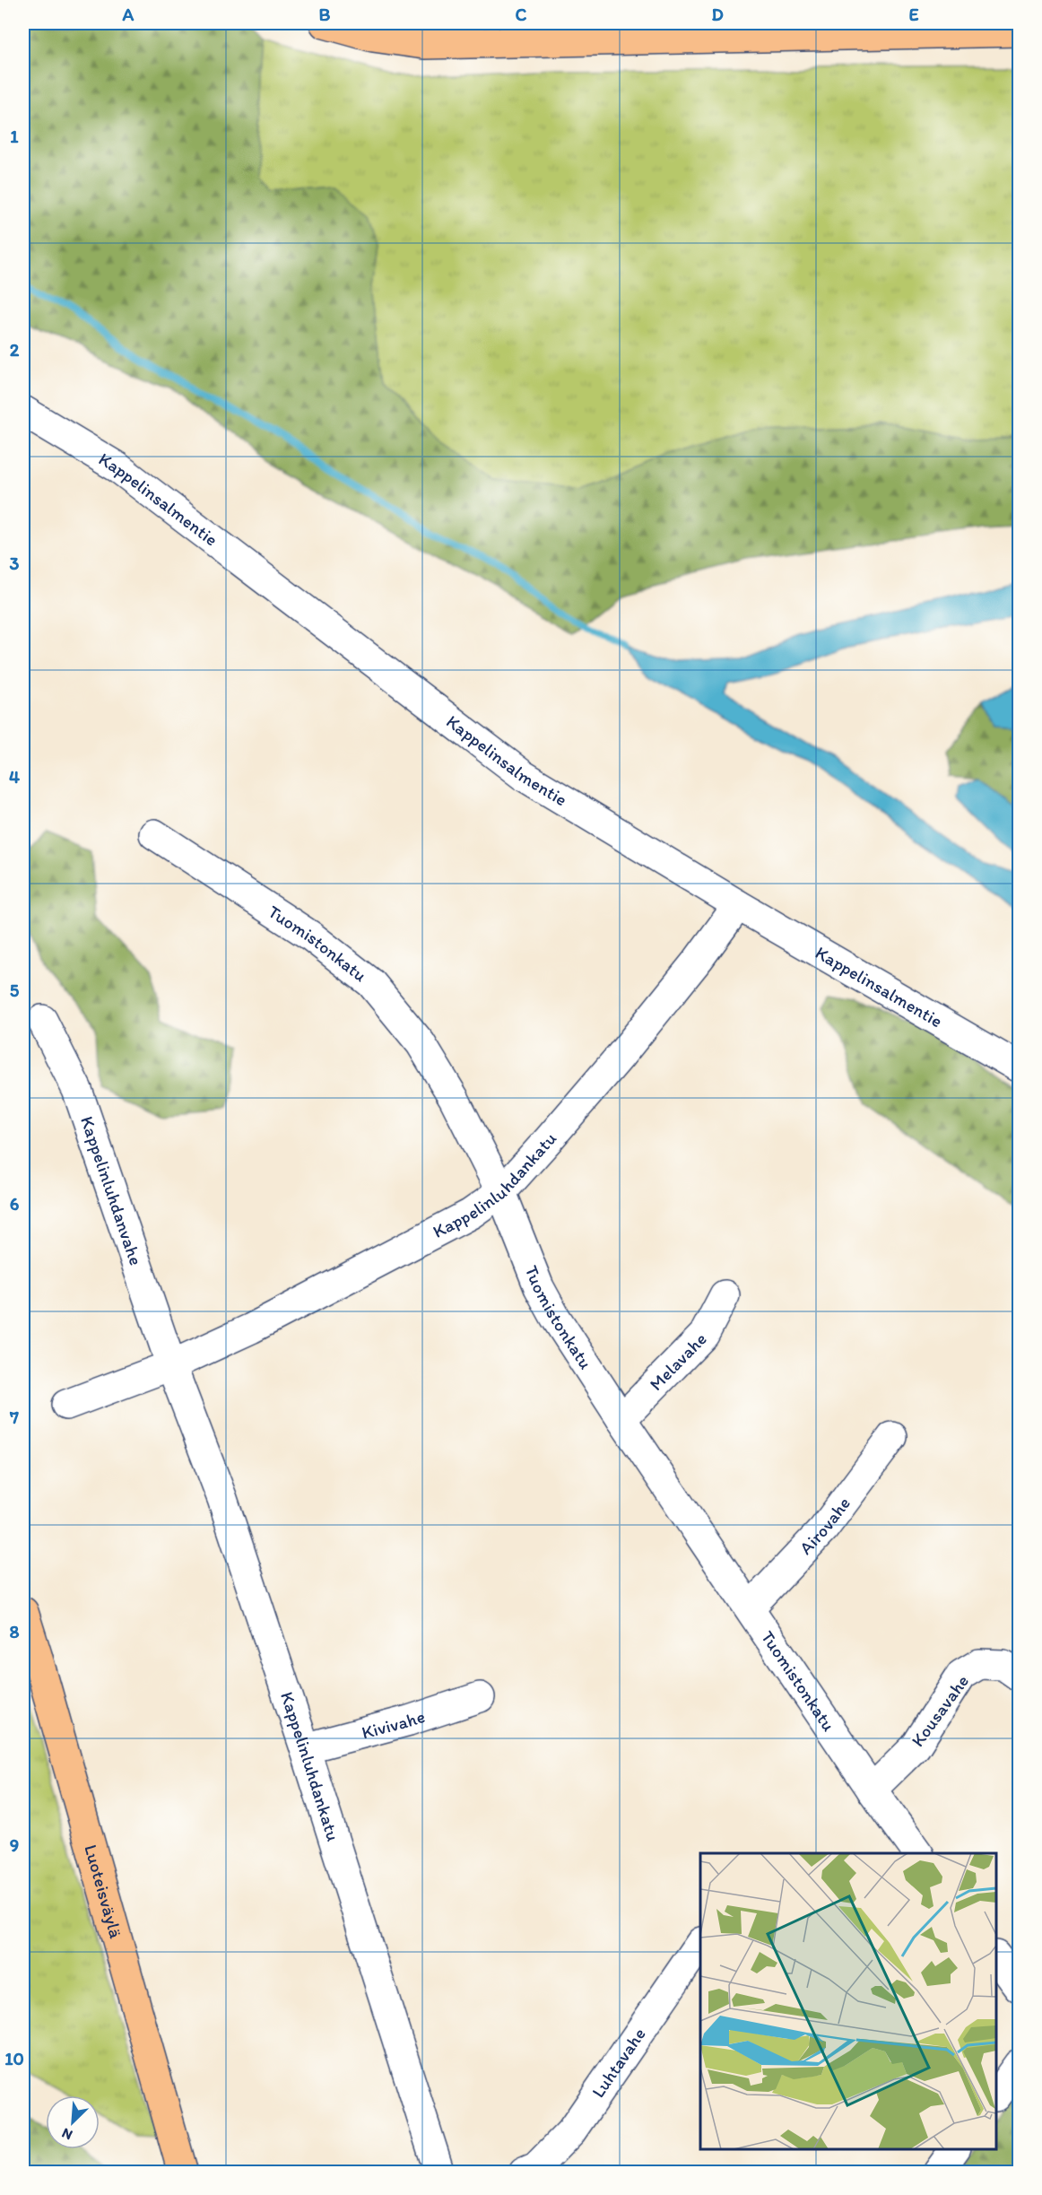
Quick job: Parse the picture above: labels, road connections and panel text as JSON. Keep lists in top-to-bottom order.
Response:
{
  "streets": {
    "main road": ["Luoteisväylä"],
    "street": [
      "Kappelinsalmentie",
      "Tuomistonkatu",
      "Kappelinluhdankatu",
      "Kappelinluhdanvahe",
      "Melavahe",
      "Airovahe",
      "Kousavahe",
      "Kivivahe",
      "Luhtavahe"
    ]
  },
  "crossings": [
    ["Kappelinsalmentie", "Kappelinluhdankatu"],
    ["Tuomistonkatu", "Kappelinluhdankatu"],
    ["Tuomistonkatu", "Melavahe"],
    ["Tuomistonkatu", "Airovahe"],
    ["Tuomistonkatu", "Kousavahe"],
    ["Kappelinluhdankatu", "Kappelinluhdanvahe"],
    ["Kappelinluhdankatu", "Kivivahe"]
  ],
  "north": "bottom left",
  "grid": {
    "columns": [
      "A",
      "B",
      "C",
      "D",
      "E"
    ],
    "rows": [
      "1",
      "2",
      "3",
      "4",
      "5",
      "6",
      "7",
      "8",
      "9",
      "10"
    ]
  }
}
